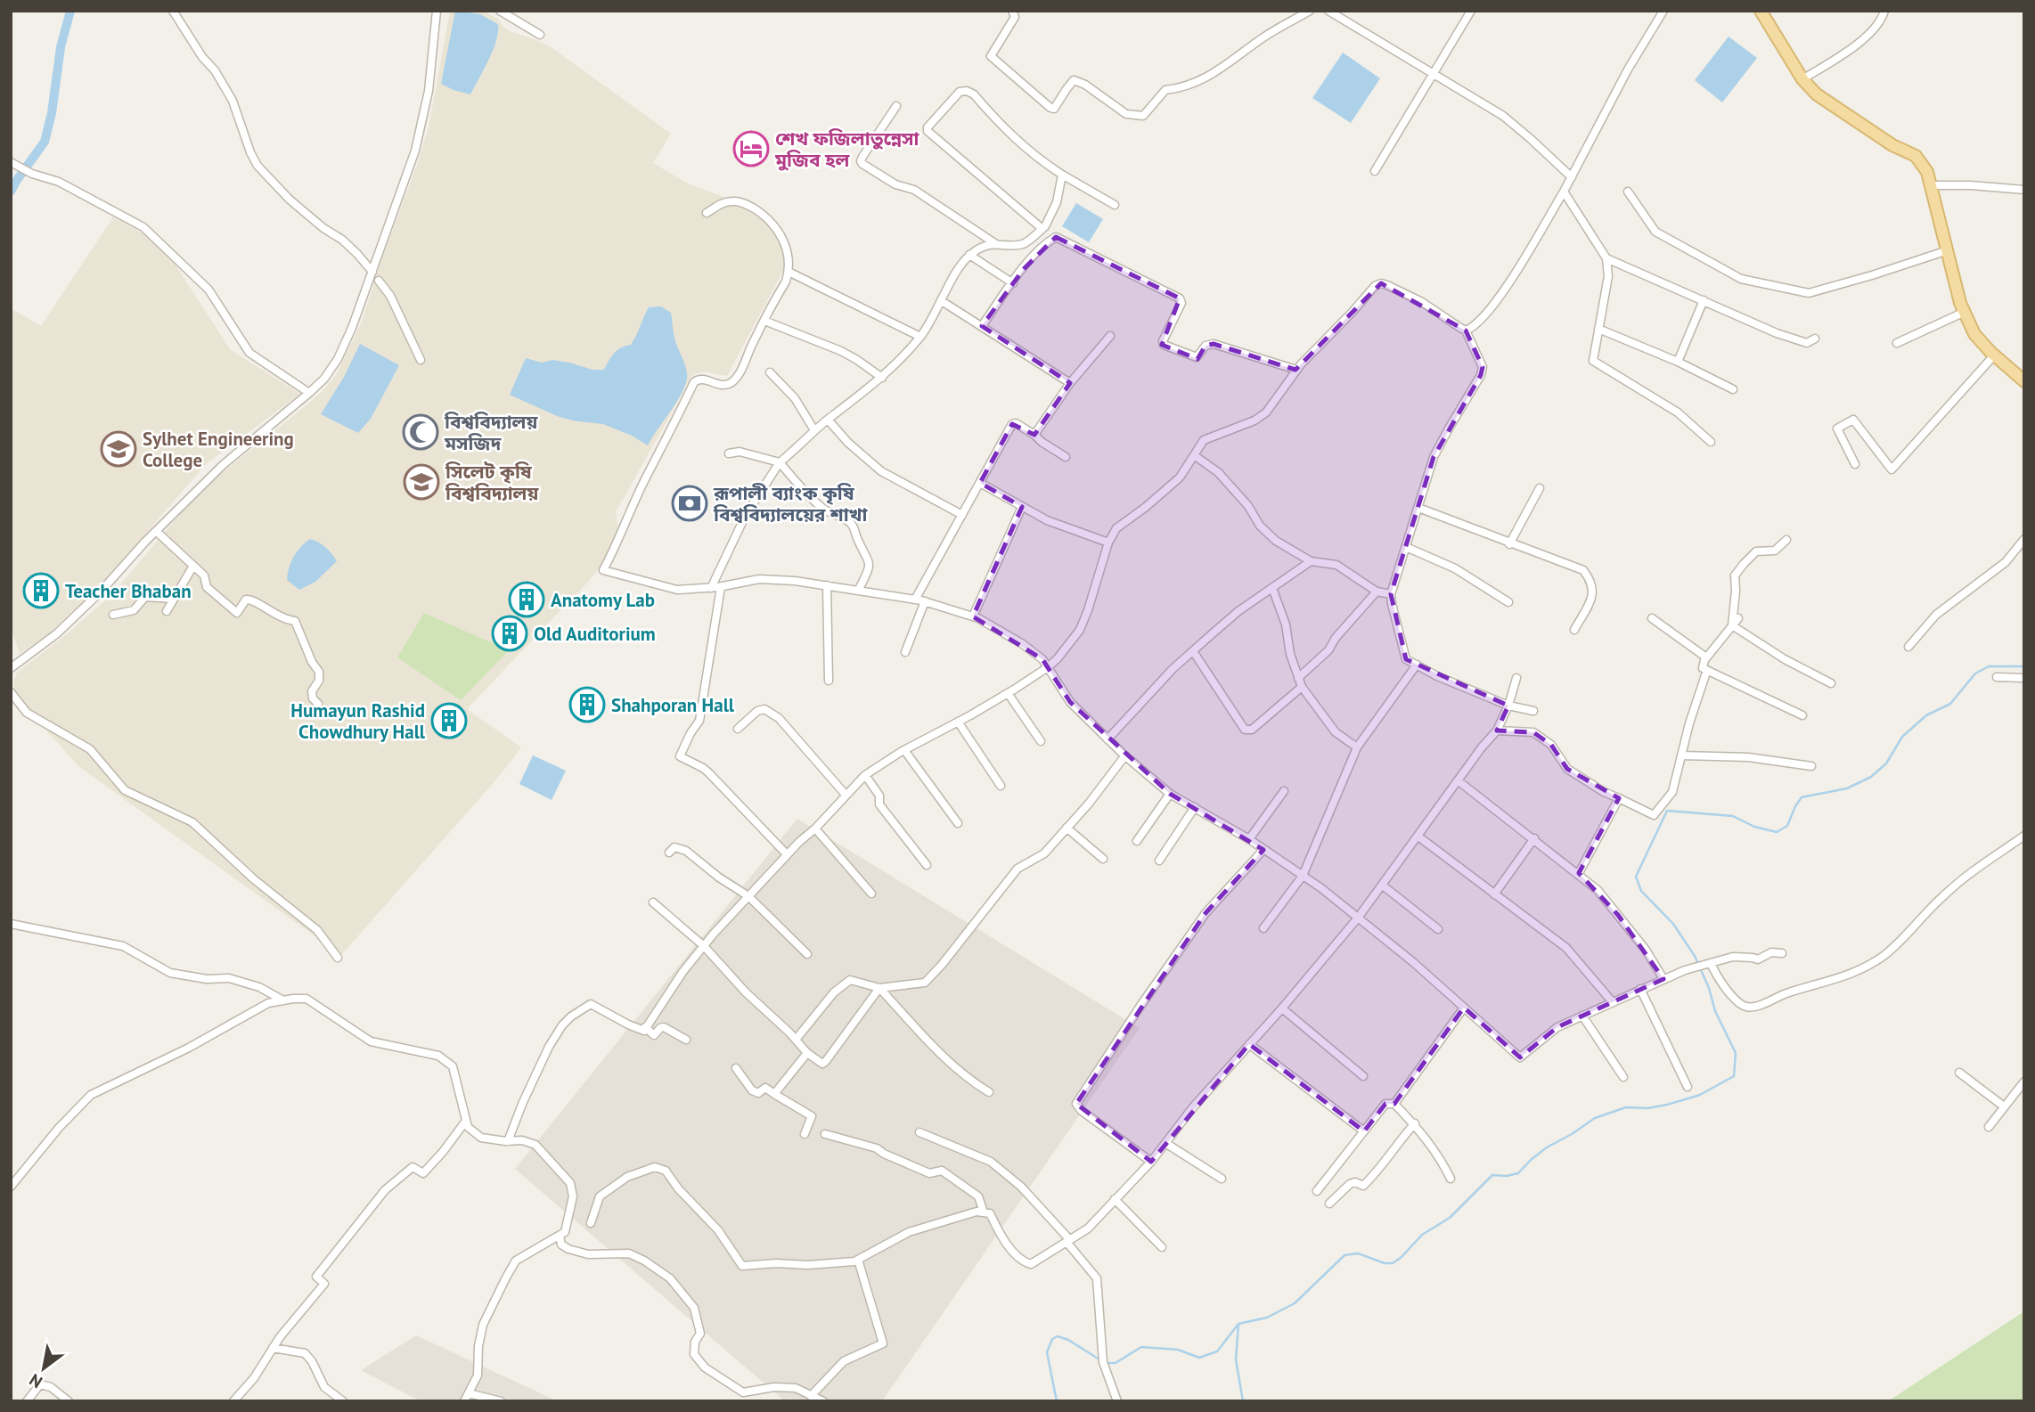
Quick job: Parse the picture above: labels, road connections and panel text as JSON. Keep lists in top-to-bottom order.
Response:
{
  "places": {
    "hotel": ["শেখ ফজিলাতুন্নেসা মুজিব হল"],
    "mosque": ["বিশ্ববিদ্যালয় মসজিদ"],
    "school or university": ["Sylhet Engineering College", "সিলেট কৃষি বিশ্ববিদ্যালয়"],
    "bank": ["রূপালী ব্যাংক কৃষি বিশ্ববিদ্যালয়ের শাখা"],
    "building": [
      "Teacher Bhaban",
      "Anatomy Lab",
      "Old Auditorium",
      "Shahporan Hall",
      "Humayun Rashid Chowdhury Hall"
    ]
  },
  "north": "bottom left"
}
